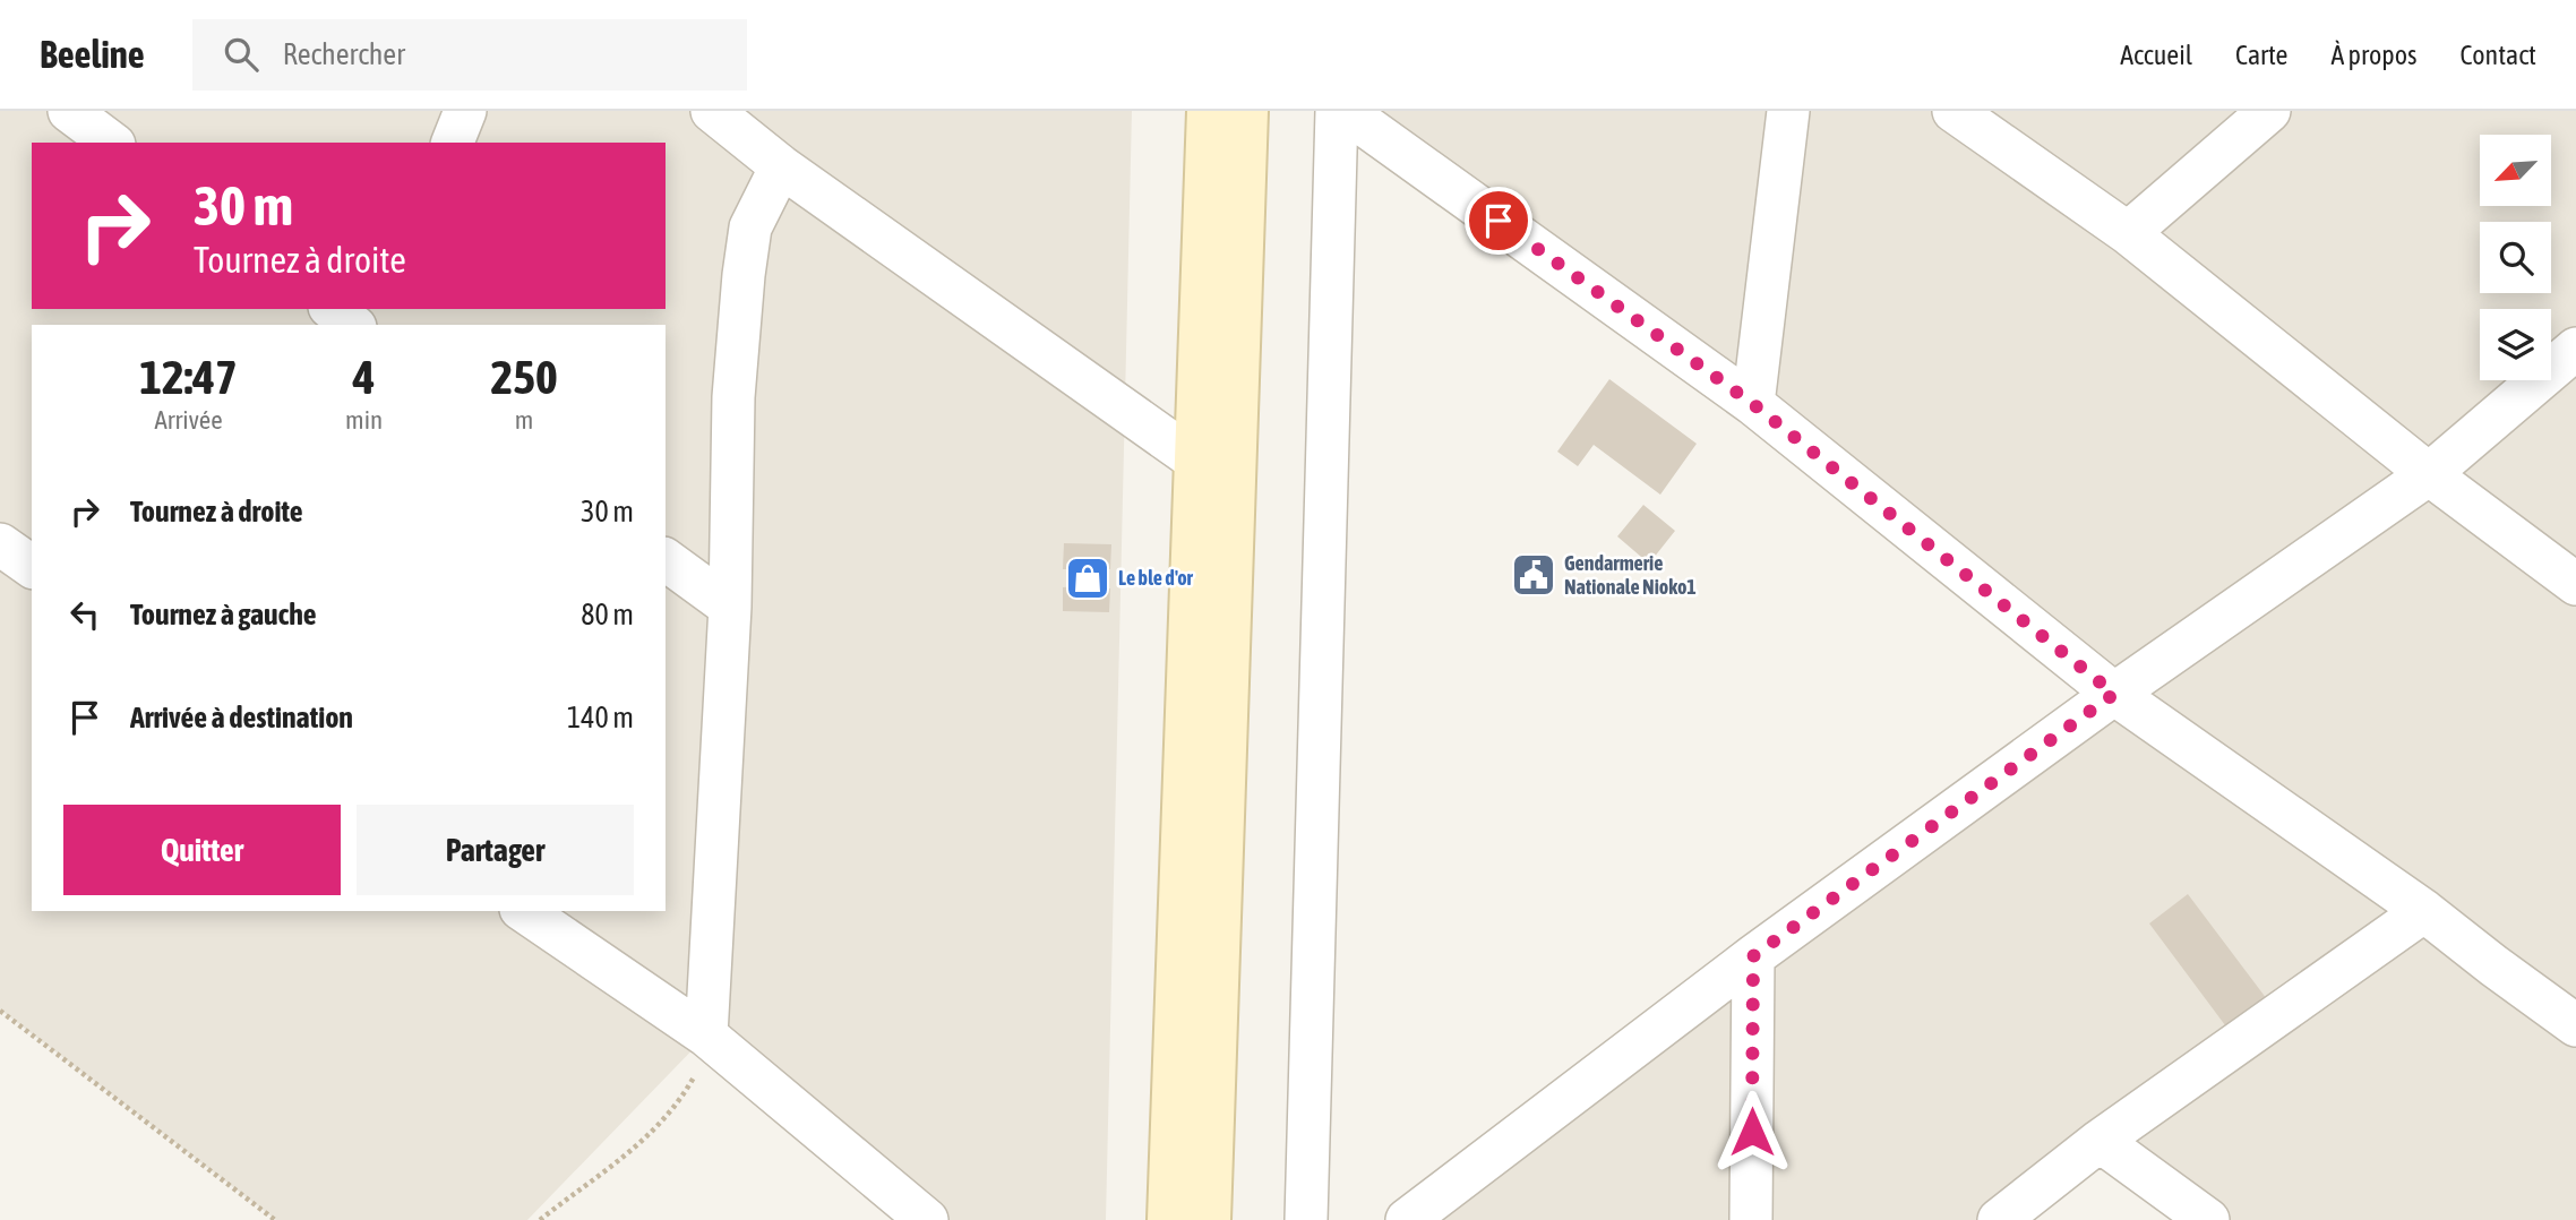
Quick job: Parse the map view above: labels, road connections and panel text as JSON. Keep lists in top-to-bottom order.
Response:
{
  "places": {
    "public building": ["Gendarmerie Nationale Nioko1"],
    "shop": ["Le ble d'or"]
  },
  "north": "bottom left",
  "page": {
    "header": "Beeline",
    "search": "Rechercher",
    "nav": [
      "Accueil",
      "Carte",
      "À propos",
      "Contact"
    ],
    "turn": ["30 m", "Tournez à droite"],
    "eta": [
      "12:47",
      "Arrivée",
      "4",
      "min",
      "250",
      "m"
    ],
    "list": [
      {
        "name": "Tournez à droite",
        "value": "30 m"
      },
      {
        "name": "Tournez à gauche",
        "value": "80 m"
      },
      {
        "name": "Arrivée à destination",
        "value": "140 m"
      }
    ],
    "buttons": ["Quitter", "Partager"]
  }
}
